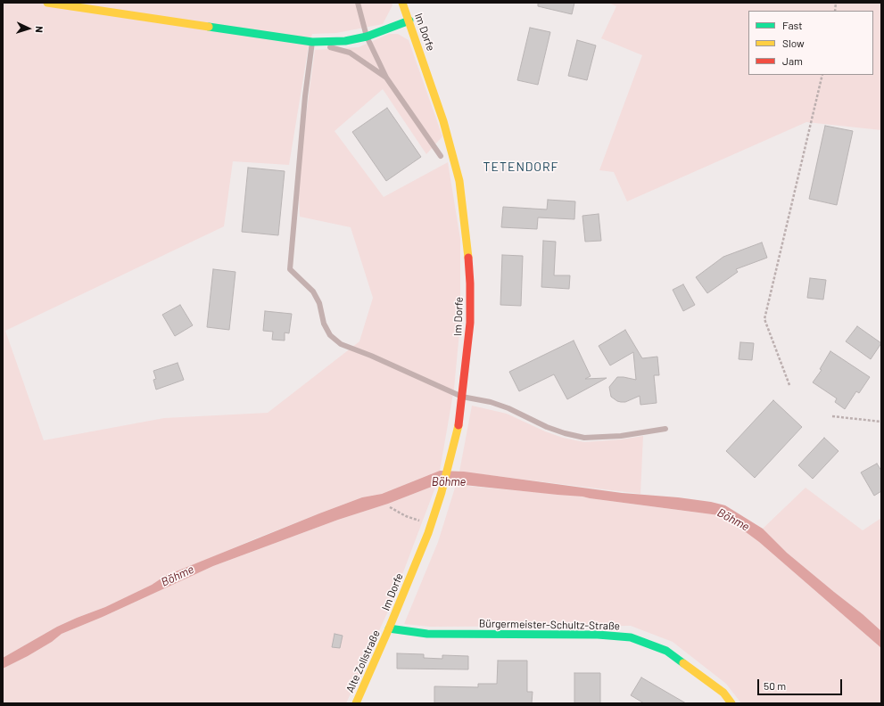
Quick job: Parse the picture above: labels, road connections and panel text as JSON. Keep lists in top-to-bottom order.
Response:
{
  "streets": {
    "street": ["Im Dorfe", "Bürgermeister-Schultz-Straße", "Alte Zollstraße"]
  },
  "crossings": [
    ["Im Dorfe", "Bürgermeister-Schultz-Straße"],
    ["Im Dorfe", "Alte Zollstraße"],
    ["Bürgermeister-Schultz-Straße", "Alte Zollstraße"]
  ],
  "districts": ["TETENDORF"],
  "water": ["Böhme"],
  "legend": ["Fast", "Slow", "Jam"],
  "scale_bar": "50 m",
  "north": "right"
}
